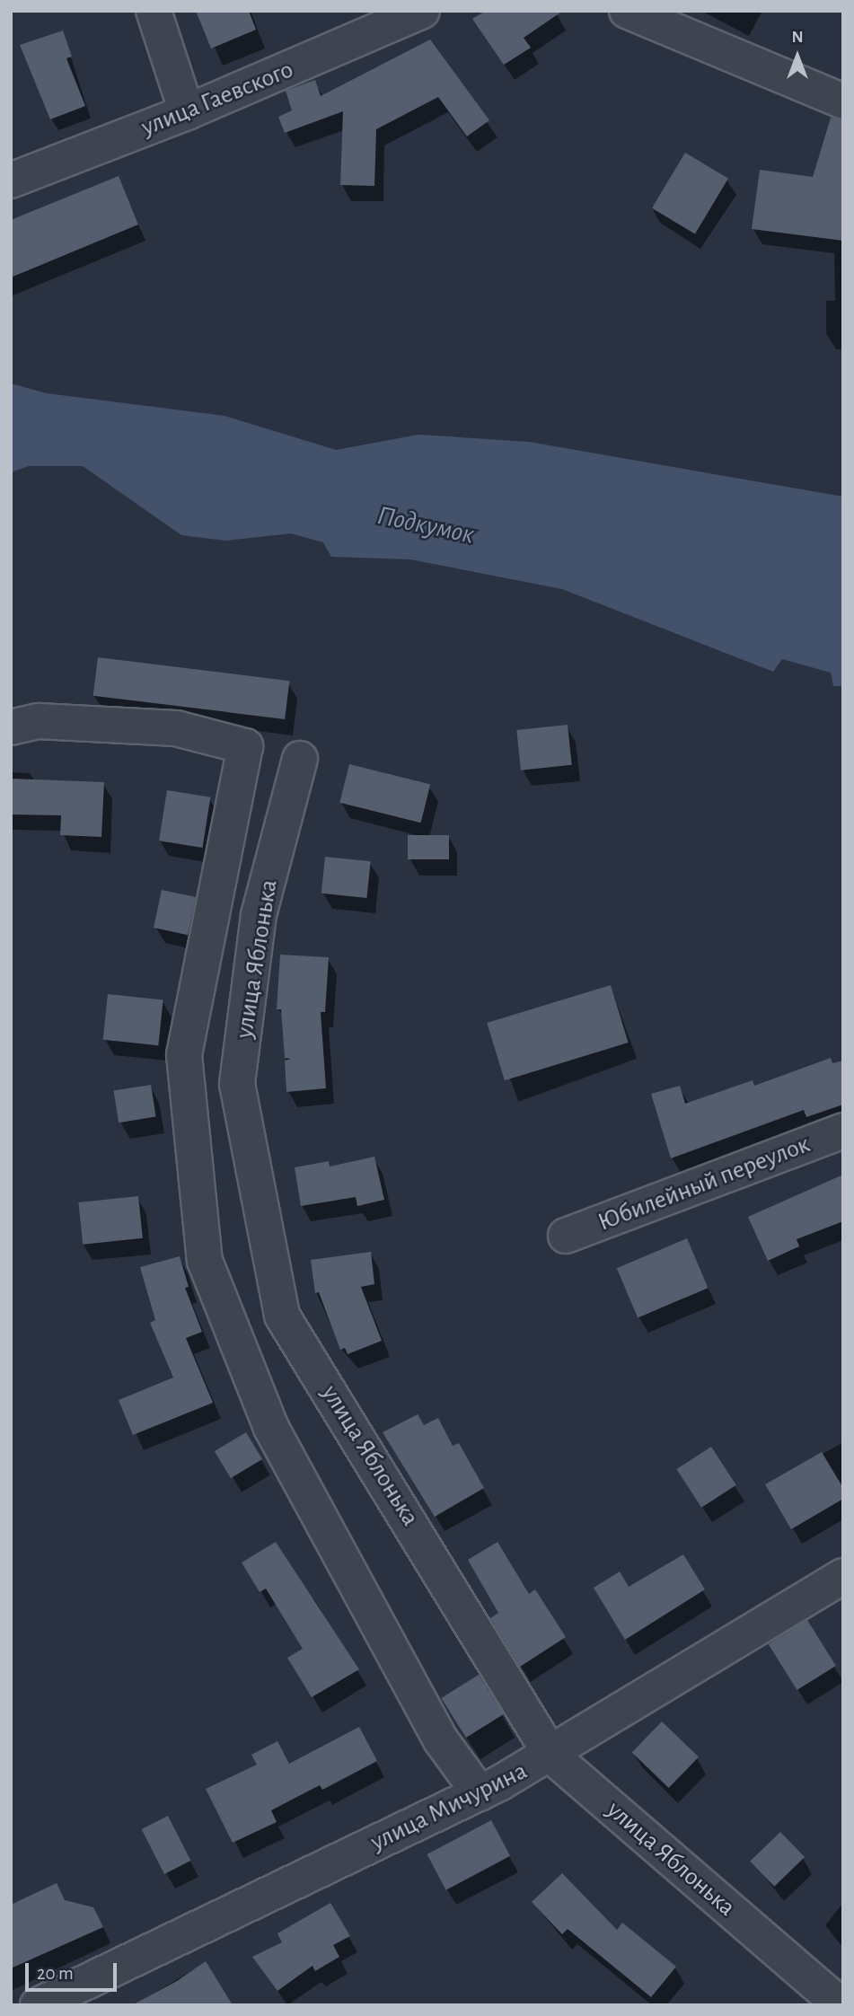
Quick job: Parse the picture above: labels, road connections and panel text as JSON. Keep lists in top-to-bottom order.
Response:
{
  "streets": {
    "street": [
      "улица Гаевского",
      "улица Яблонька",
      "Юбилейный переулок",
      "улица Мичурина"
    ]
  },
  "crossings": [
    ["улица Яблонька", "улица Мичурина"]
  ],
  "water": ["Подкумок"],
  "scale_bar": "20 m",
  "north": "top"
}
